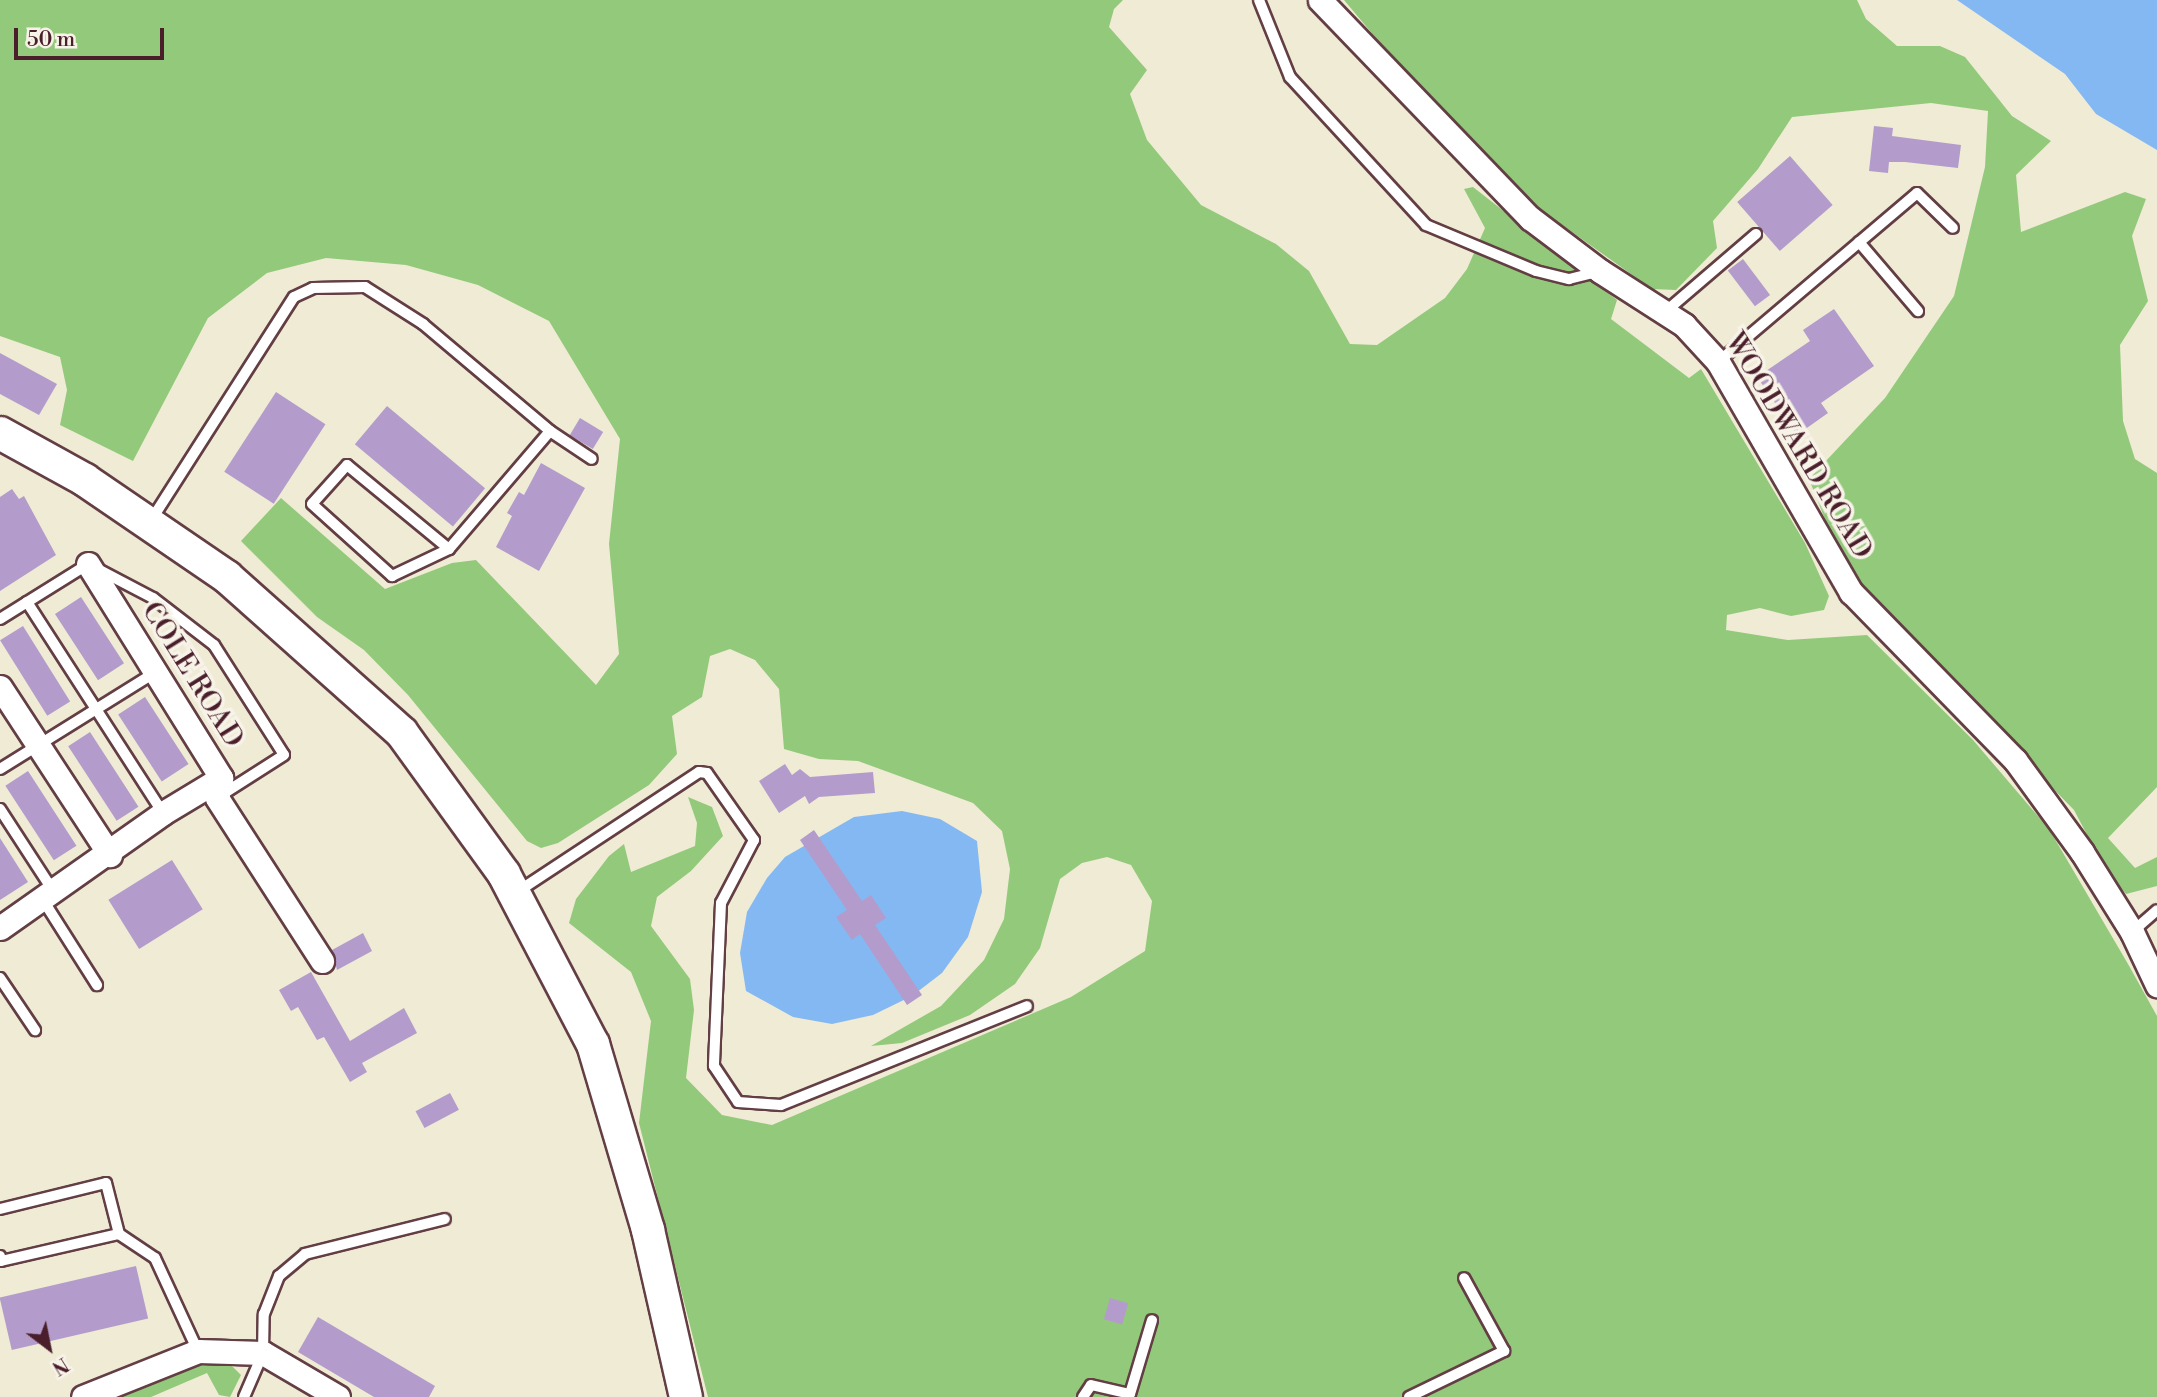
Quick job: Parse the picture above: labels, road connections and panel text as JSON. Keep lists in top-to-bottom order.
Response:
{
  "streets": {
    "street": ["WOODWARD ROAD", "COLE ROAD"]
  },
  "scale_bar": "50 m",
  "north": "bottom right"
}
